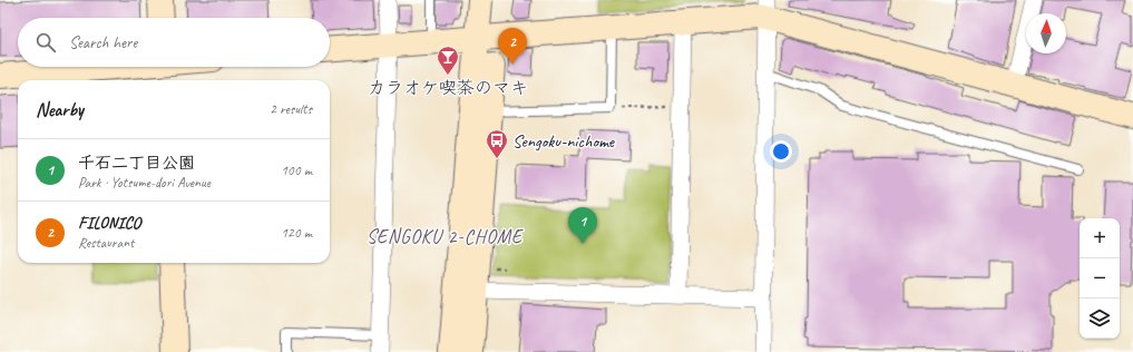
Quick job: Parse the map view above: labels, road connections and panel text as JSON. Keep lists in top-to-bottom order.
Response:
{
  "districts": ["SENGOKU 2-CHOME"],
  "places": {
    "bar": ["カラオケ喫茶のマキ"],
    "bus stop": ["Sengoku-nichome"]
  },
  "north": "top",
  "page": {
    "search": "Search here",
    "pins": ["2", "1"],
    "heading": ["Nearby", "2 results"],
    "list": [
      {
        "mark": "1",
        "name": "千石二丁目公園",
        "note": "Park · Yotsume-dori Avenue",
        "value": "100 m"
      },
      {
        "mark": "2",
        "name": "FILONICO",
        "note": "Restaurant",
        "value": "120 m"
      }
    ],
    "map_buttons": ["+", "−"]
  }
}
